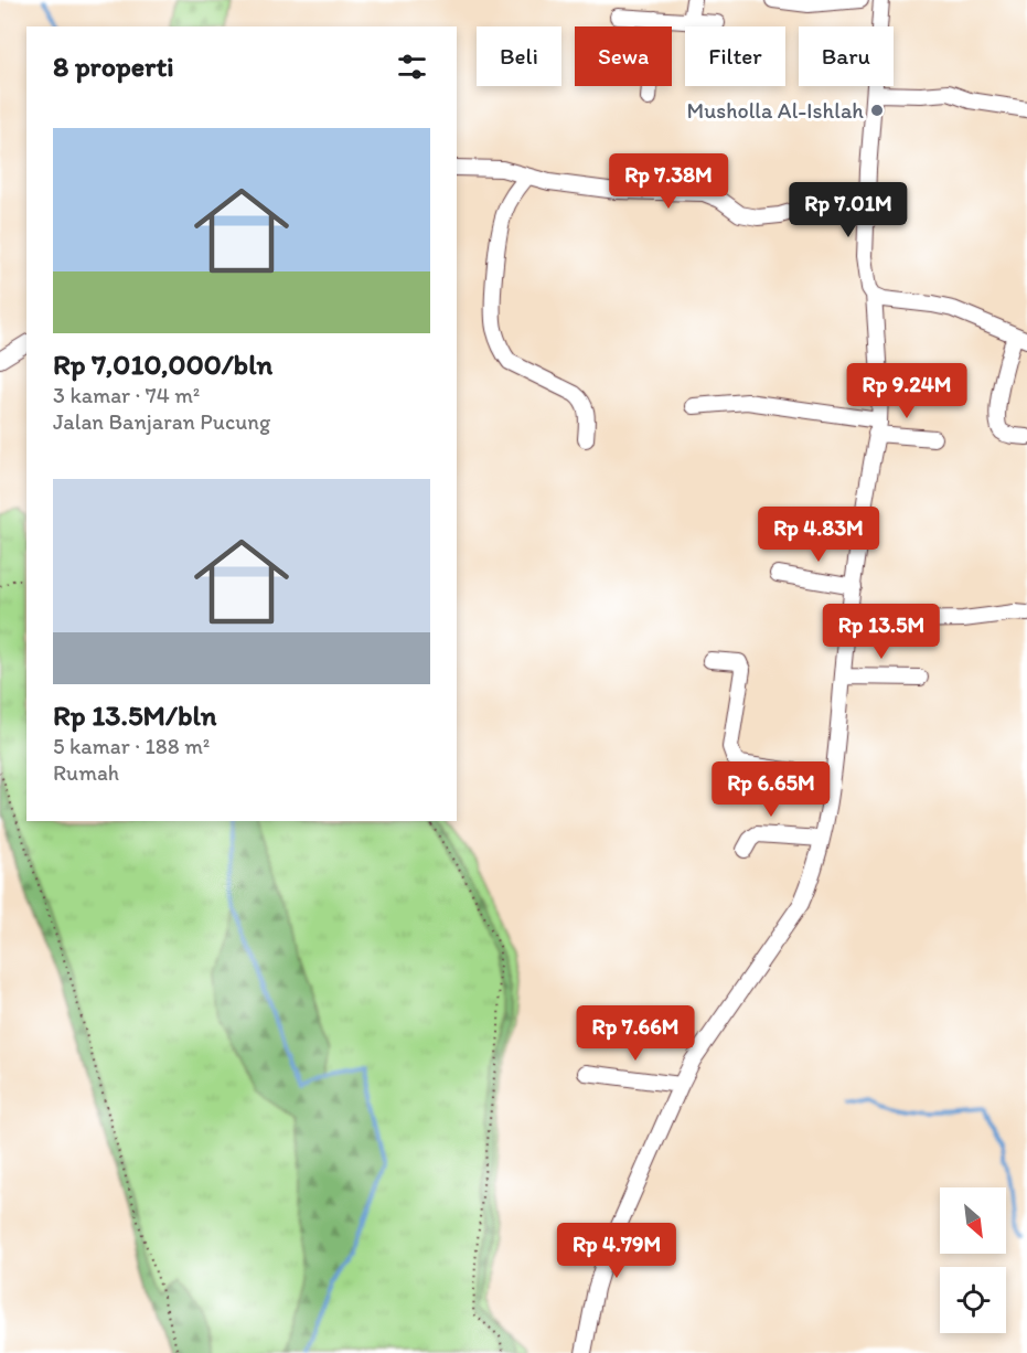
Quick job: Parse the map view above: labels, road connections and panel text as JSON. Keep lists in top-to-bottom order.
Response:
{
  "places": ["Musholla Al-Ishlah"],
  "north": "bottom right",
  "page": {
    "chip": [
      "Beli",
      "Sewa",
      "Filter",
      "Baru"
    ],
    "heading": "8 properti",
    "list": [
      {
        "name": "Rp 7,010,000/bln",
        "note": "3 kamar · 74 m² · Jalan Banjaran Pucung"
      },
      {
        "name": "Rp 13.5M/bln",
        "note": "5 kamar · 188 m² · Rumah"
      }
    ],
    "price": [
      "Rp 7.38M",
      "Rp 7.01M",
      "Rp 9.24M",
      "Rp 4.83M",
      "Rp 13.5M",
      "Rp 6.65M",
      "Rp 7.66M",
      "Rp 4.79M"
    ]
  }
}
